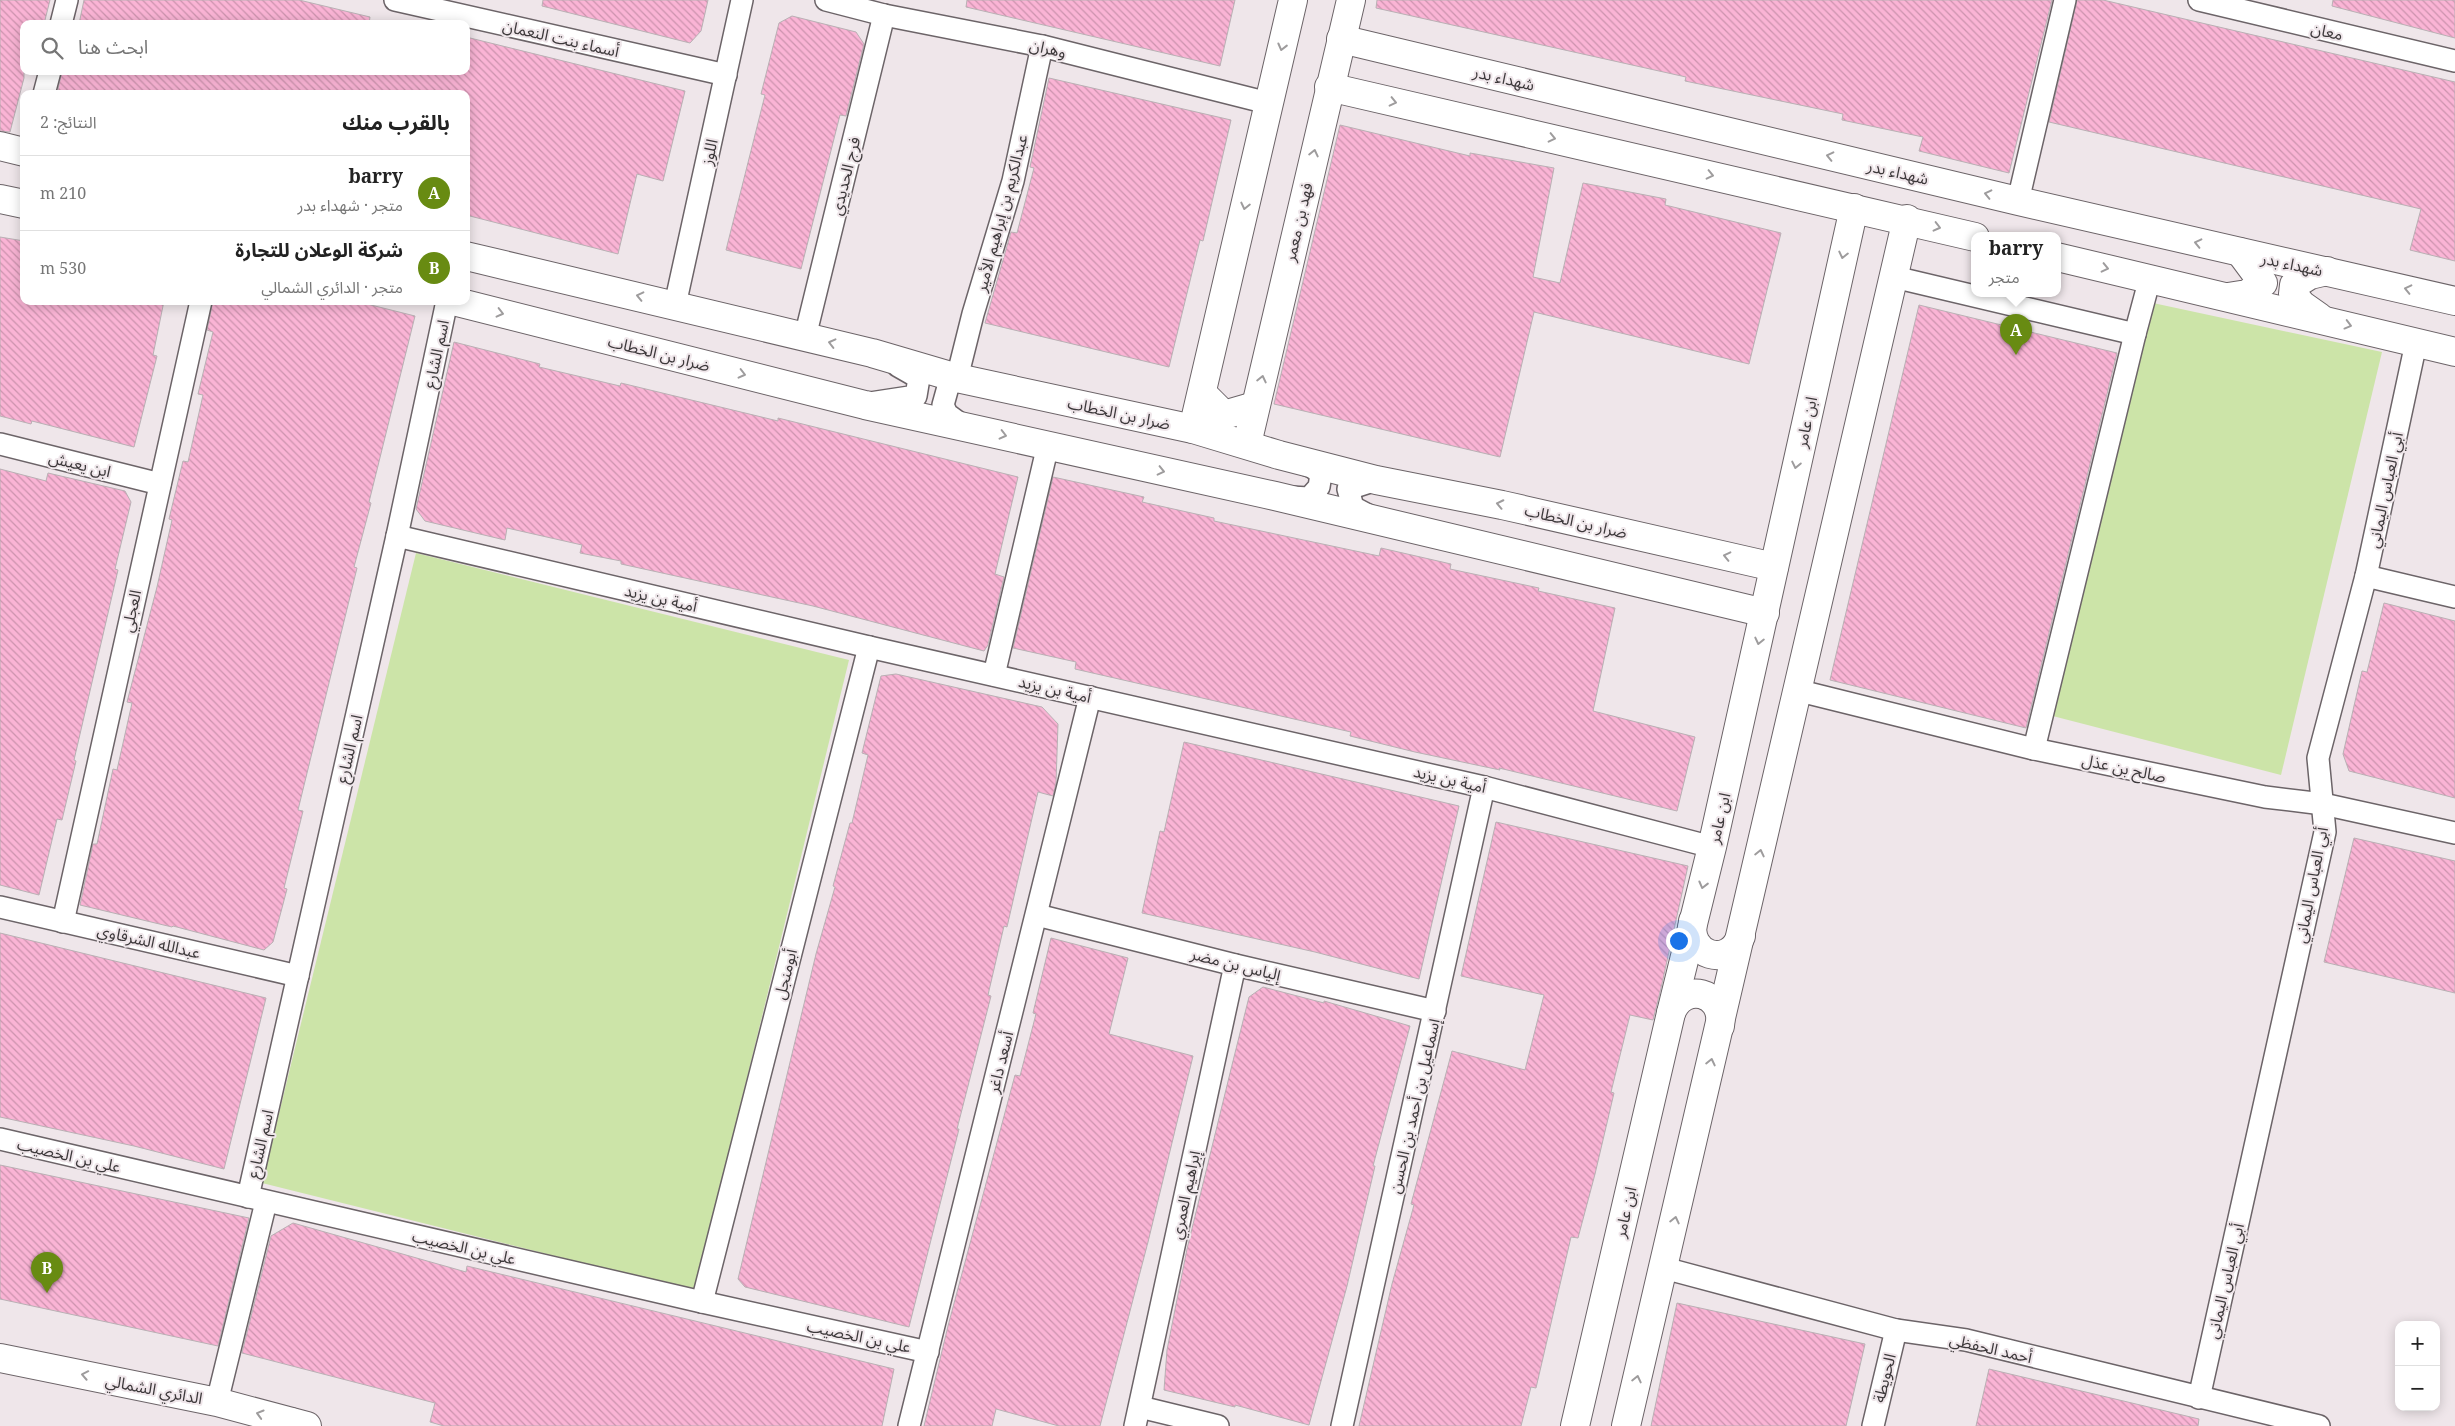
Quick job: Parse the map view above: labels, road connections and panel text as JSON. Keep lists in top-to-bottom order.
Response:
{
  "streets": {
    "street": [
      "معان",
      "أسماء بنت النعمان",
      "وهران",
      "شهداء بدر",
      "اللوز",
      "فرج الحديدي",
      "عبدالكريم بن إبراهيم الأمير",
      "فهد بن معمر",
      "ضرار بن الخطاب",
      "اسم الشارع",
      "ابن عامر",
      "ابن يعيش",
      "أبي العباس اليماني",
      "أمية بن يزيد",
      "العجلي",
      "صالح بن عذل",
      "عبدالله الشرقاوي",
      "إلياس بن مضر",
      "أبومنجل",
      "أسعد داغر",
      "إسماعيل بن أحمد بن الحسن",
      "علي بن الخصيب",
      "إبراهيم العمري",
      "أحمد الحفظي",
      "الحويطة",
      "الدائري الشمالي"
    ]
  },
  "crossings": [
    ["أسماء بنت النعمان", "اللوز"],
    ["وهران", "فرج الحديدي"],
    ["وهران", "عبدالكريم بن إبراهيم الأمير"],
    ["شهداء بدر", "فهد بن معمر"],
    ["اللوز", "ضرار بن الخطاب"],
    ["فرج الحديدي", "ضرار بن الخطاب"],
    ["عبدالكريم بن إبراهيم الأمير", "ضرار بن الخطاب"],
    ["فهد بن معمر", "ضرار بن الخطاب"],
    ["ضرار بن الخطاب", "ابن عامر"],
    ["اسم الشارع", "أمية بن يزيد"],
    ["اسم الشارع", "عبدالله الشرقاوي"],
    ["اسم الشارع", "علي بن الخصيب"],
    ["اسم الشارع", "الدائري الشمالي"],
    ["ابن عامر", "أمية بن يزيد"],
    ["ابن يعيش", "العجلي"],
    ["أبي العباس اليماني", "صالح بن عذل"],
    ["أبي العباس اليماني", "أحمد الحفظي"],
    ["أمية بن يزيد", "أبومنجل"],
    ["أمية بن يزيد", "أسعد داغر"],
    ["أمية بن يزيد", "إسماعيل بن أحمد بن الحسن"],
    ["العجلي", "عبدالله الشرقاوي"],
    ["إلياس بن مضر", "أسعد داغر"],
    ["إلياس بن مضر", "إسماعيل بن أحمد بن الحسن"],
    ["إلياس بن مضر", "إبراهيم العمري"],
    ["أبومنجل", "علي بن الخصيب"],
    ["أسعد داغر", "علي بن الخصيب"],
    ["أحمد الحفظي", "الحويطة"]
  ],
  "one_way": ["الدائري الشمالي"],
  "page": {
    "search": "ابحث هنا",
    "heading": ["بالقرب منك", "النتائج: 2"],
    "list": [
      {
        "mark": "A",
        "name": "barry",
        "note": "متجر · شهداء بدر",
        "value": "210 m"
      },
      {
        "mark": "B",
        "name": "شركة الوعلان للتجارة",
        "note": "متجر · الدائري الشمالي",
        "value": "530 m"
      }
    ],
    "popup": ["barry", "متجر"],
    "pins": ["A", "B"],
    "map_buttons": ["+", "−"]
  }
}
